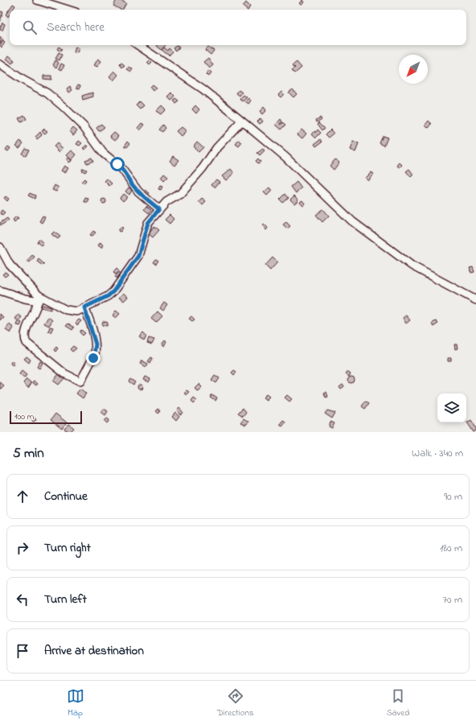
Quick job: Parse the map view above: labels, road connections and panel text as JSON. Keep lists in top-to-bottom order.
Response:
{
  "scale_bar": "100 m",
  "north": "bottom left",
  "page": {
    "search": "Search here",
    "scale": "100 m",
    "heading": ["5 min", "Walk · 340 m"],
    "list": [
      ["Continue", "90 m"],
      ["Turn right", "180 m"],
      ["Turn left", "70 m"],
      "Arrive at destination"
    ],
    "nav": ["Map", "Directions", "Saved"]
  }
}
